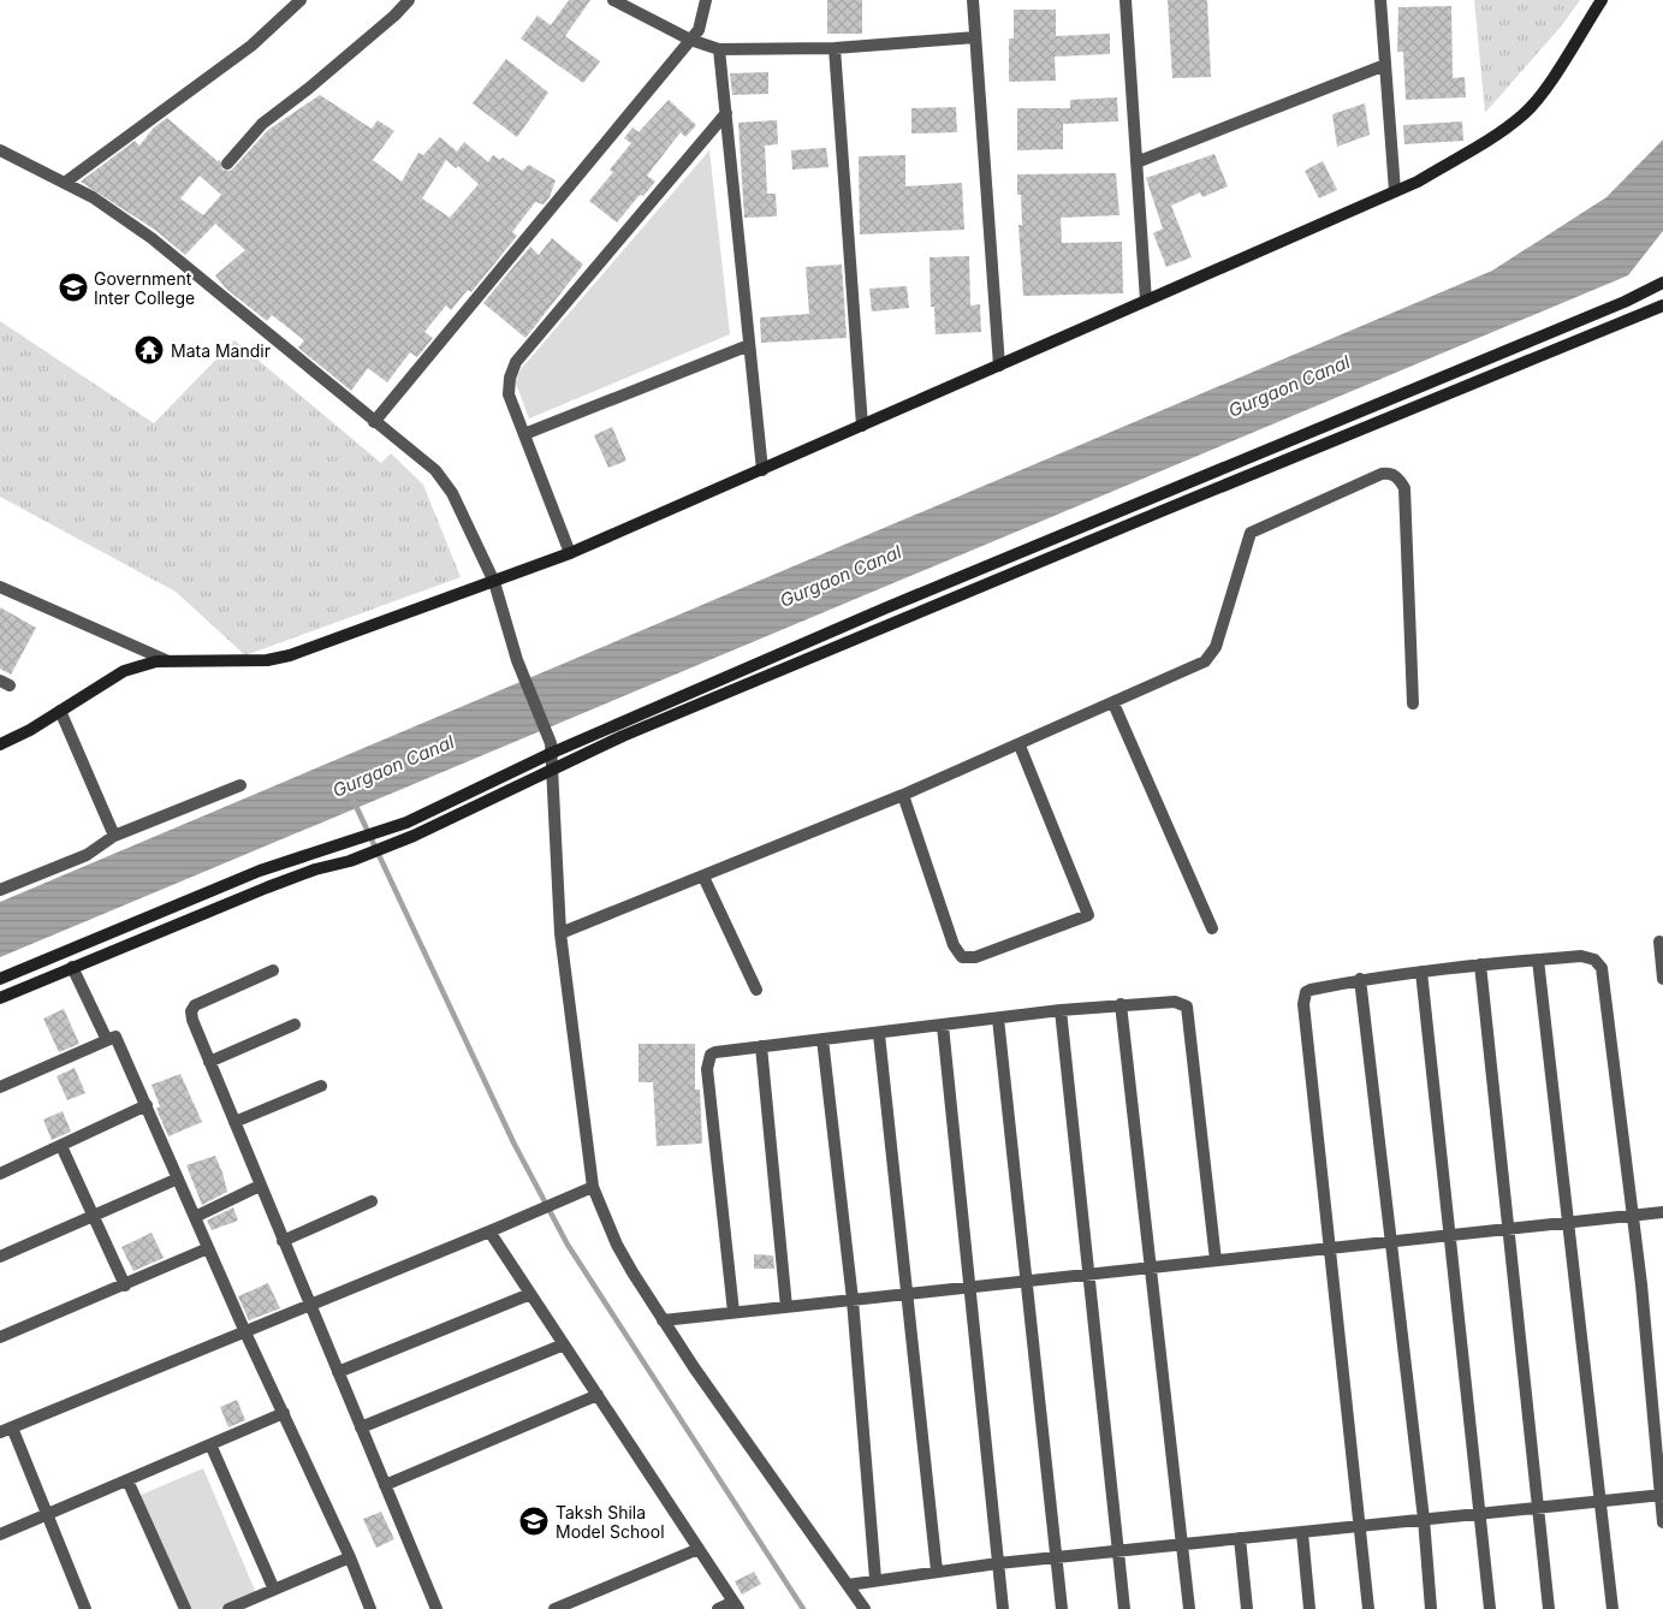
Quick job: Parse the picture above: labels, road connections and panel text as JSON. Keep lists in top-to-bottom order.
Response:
{
  "water": ["Gurgaon Canal"],
  "places": {
    "school or university": ["Government Inter College", "Taksh Shila Model School"],
    "temple": ["Mata Mandir"]
  }
}
